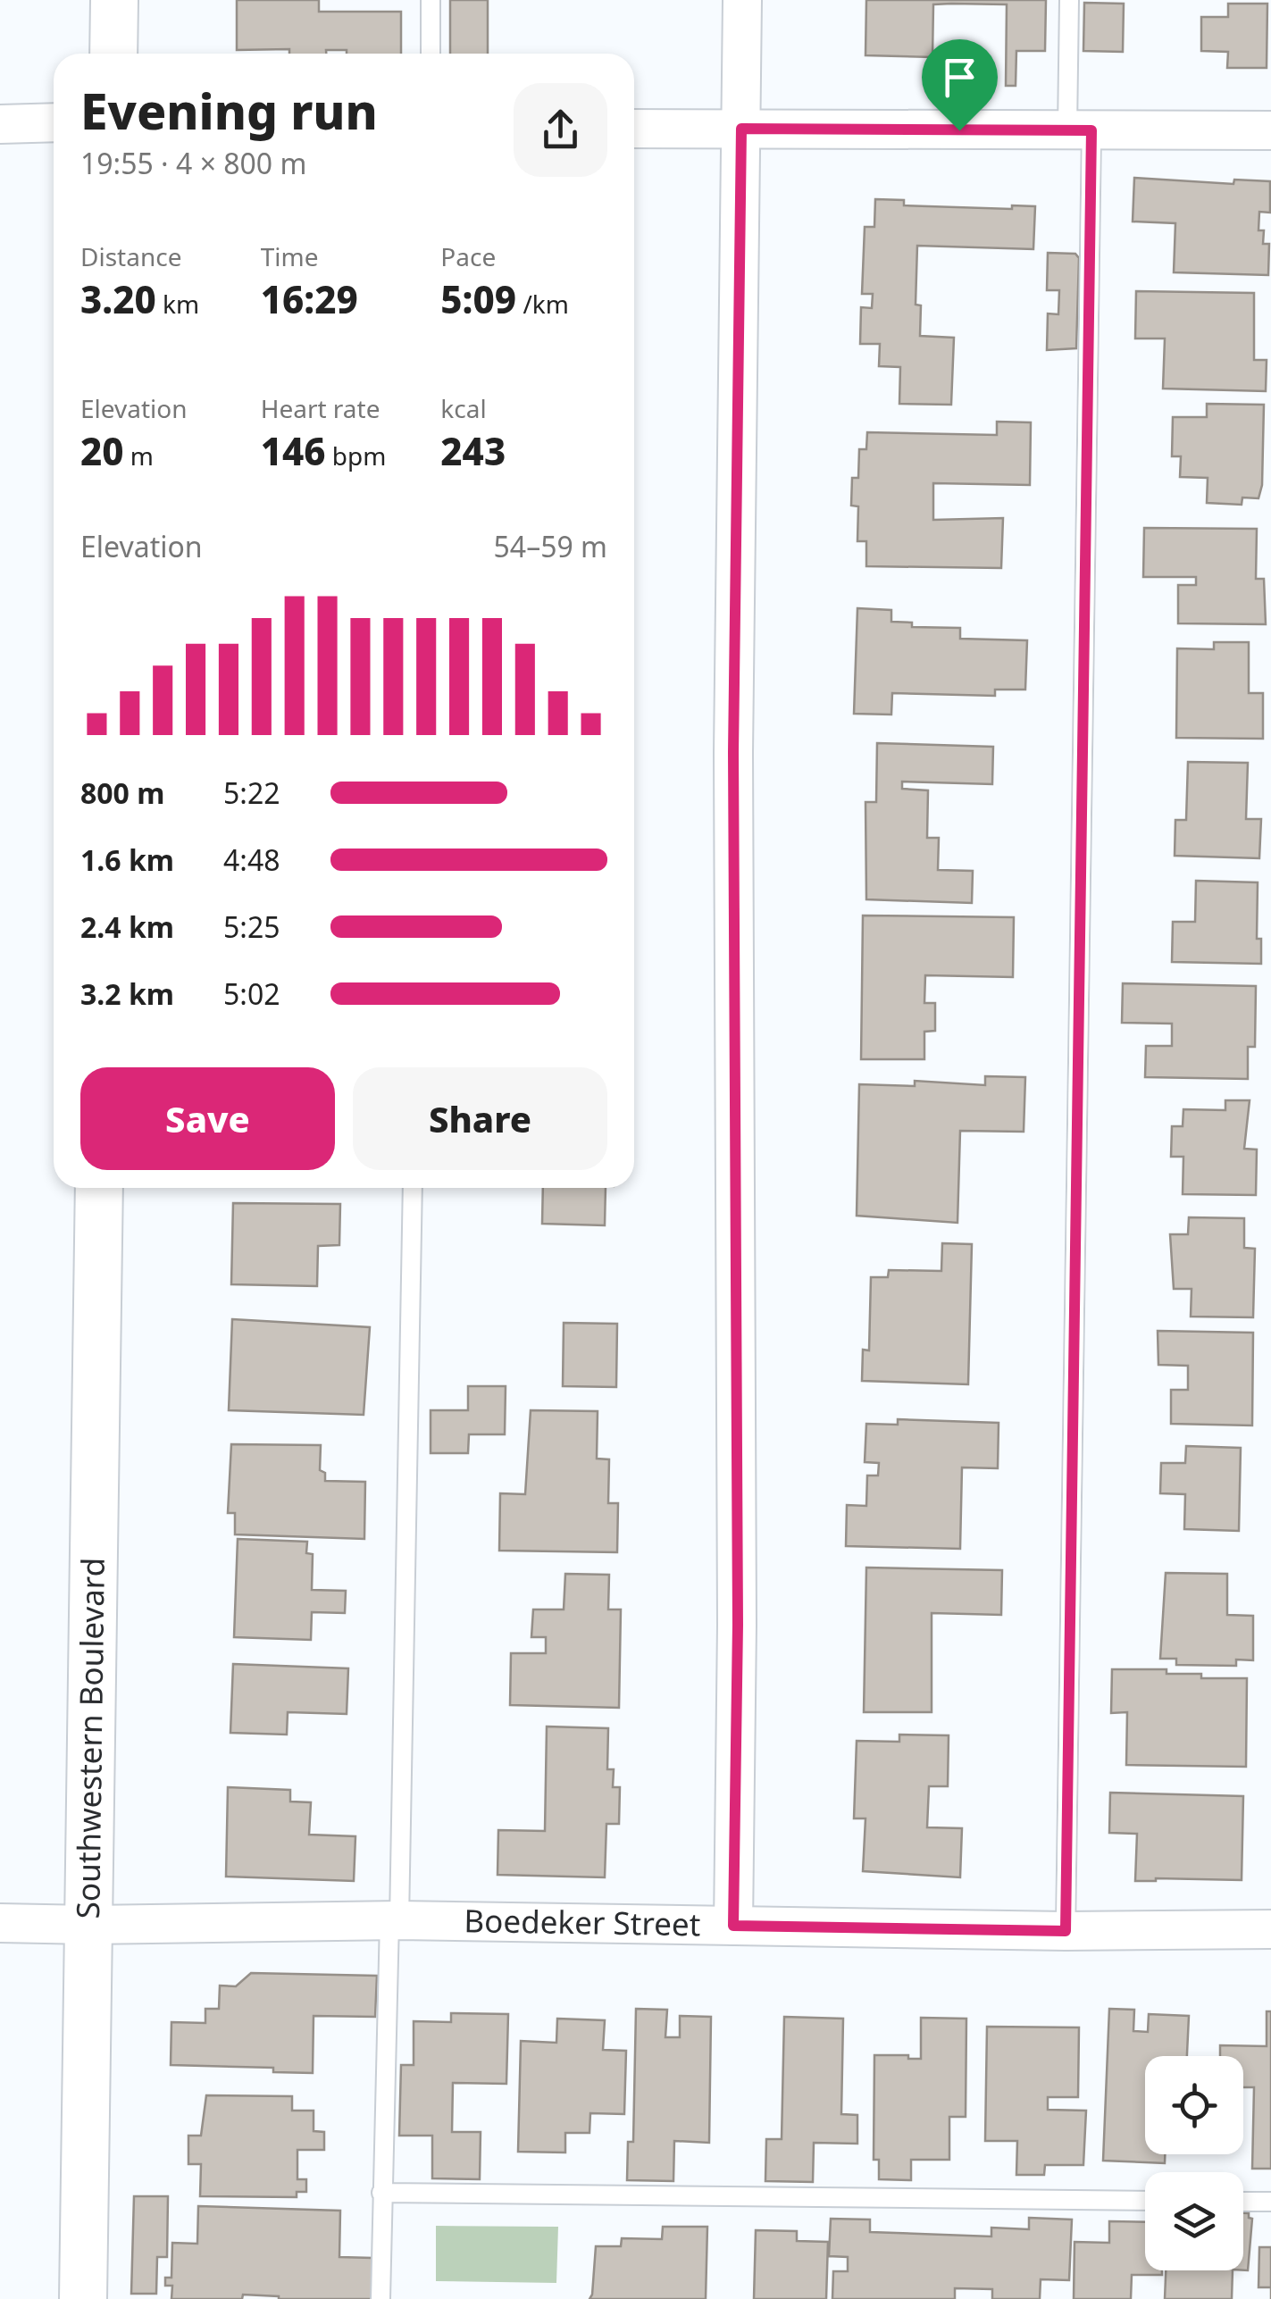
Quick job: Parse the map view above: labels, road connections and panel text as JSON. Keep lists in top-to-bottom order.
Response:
{
  "streets": {
    "street": ["Southwestern Boulevard", "Boedeker Street"]
  },
  "crossings": [
    ["Southwestern Boulevard", "Boedeker Street"]
  ],
  "page": {
    "heading": ["Evening run", "19:55 · 4 × 800 m"],
    "stats": [
      ["Distance", "3.20 km"],
      ["Time", "16:29"],
      ["Pace", "5:09 /km"],
      ["Elevation", "20 m"],
      ["Heart rate", "146 bpm"],
      ["kcal", "243"]
    ],
    "chart": ["Elevation", "54–59 m"],
    "list": [
      {
        "name": "800 m",
        "note": "5:22"
      },
      {
        "name": "1.6 km",
        "note": "4:48"
      },
      {
        "name": "2.4 km",
        "note": "5:25"
      },
      {
        "name": "3.2 km",
        "note": "5:02"
      }
    ],
    "buttons": ["Save", "Share"]
  }
}
